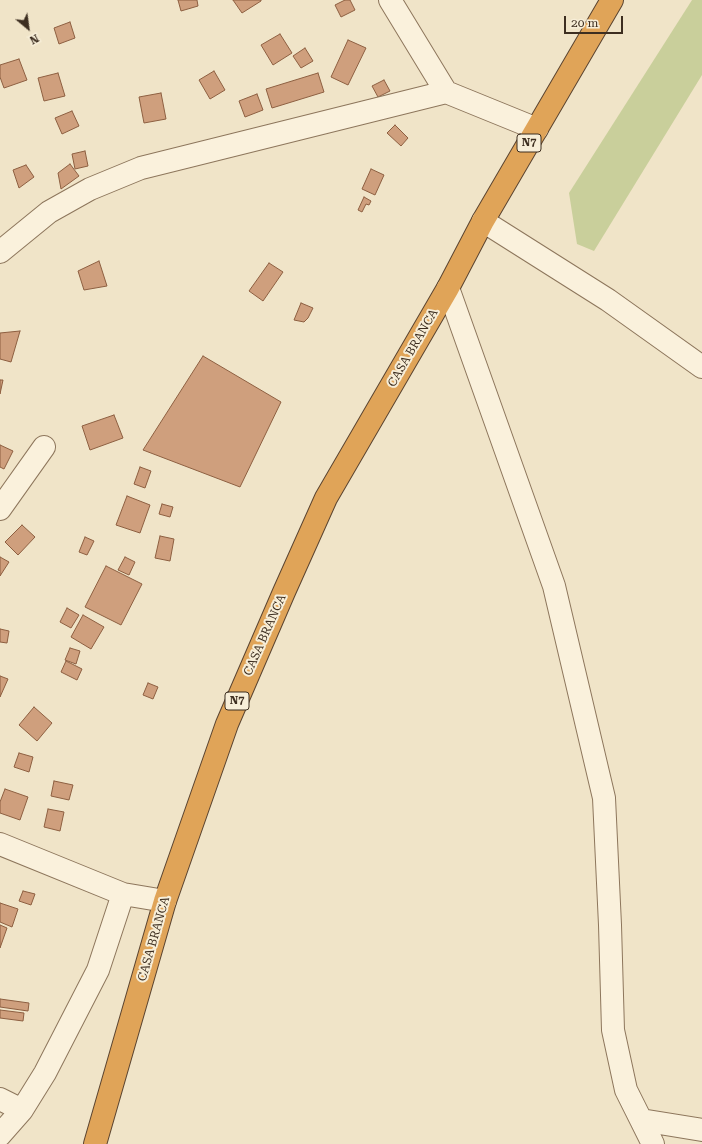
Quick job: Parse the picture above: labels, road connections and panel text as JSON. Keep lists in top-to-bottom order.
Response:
{
  "streets": {
    "highway": ["N7", "CASA BRANCA"]
  },
  "crossings": [
    ["N7", "CASA BRANCA"]
  ],
  "scale_bar": "20 m",
  "north": "bottom right"
}
